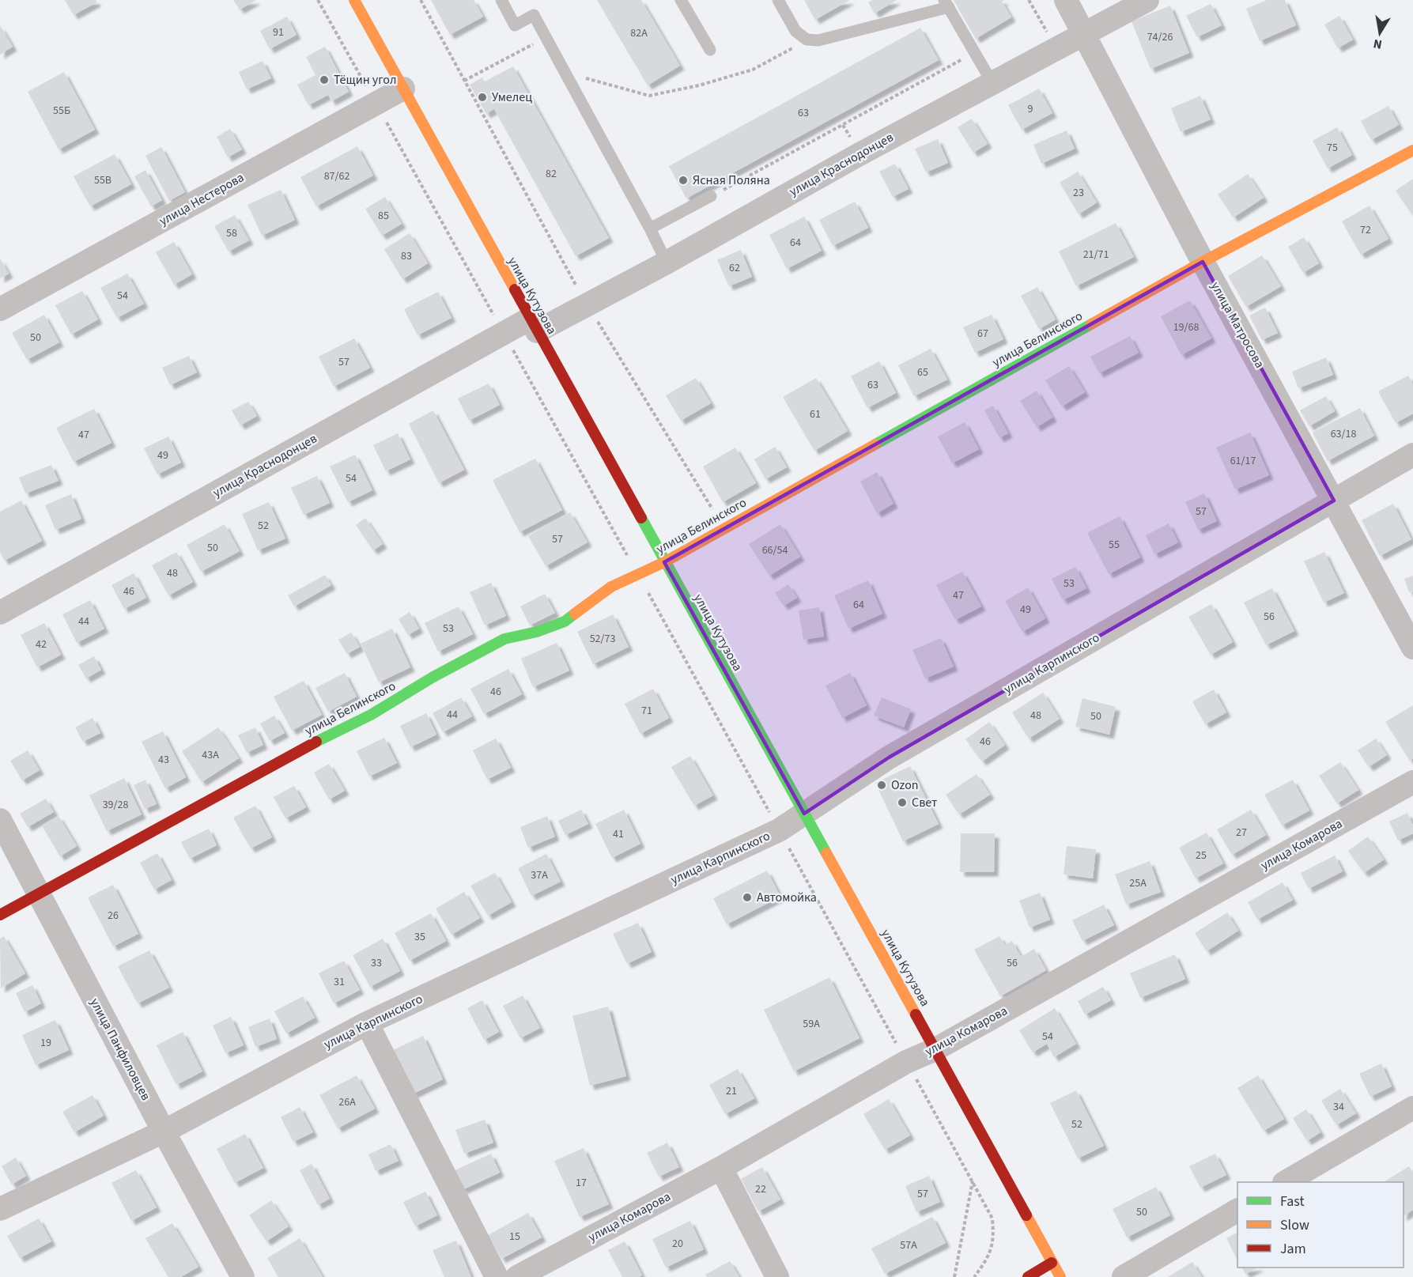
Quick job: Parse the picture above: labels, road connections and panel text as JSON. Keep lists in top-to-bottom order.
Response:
{
  "streets": {
    "street": [
      "улица Краснодонцев",
      "улица Нестерова",
      "улица Кутузова",
      "улица Матросова",
      "улица Белинского",
      "улица Карпинского",
      "улица Комарова",
      "улица Панфиловцев"
    ]
  },
  "crossings": [
    ["улица Краснодонцев", "улица Кутузова"],
    ["улица Краснодонцев", "улица Матросова"],
    ["улица Нестерова", "улица Кутузова"],
    ["улица Кутузова", "улица Белинского"],
    ["улица Кутузова", "улица Карпинского"],
    ["улица Кутузова", "улица Комарова"],
    ["улица Матросова", "улица Белинского"],
    ["улица Матросова", "улица Карпинского"],
    ["улица Белинского", "улица Панфиловцев"],
    ["улица Карпинского", "улица Панфиловцев"]
  ],
  "places": [
    "Тёщин угол",
    "Умелец",
    "Ясная Поляна",
    "Ozon",
    "Свет",
    "Автомойка"
  ],
  "house_numbers": [
    "91",
    "82А",
    "74/26",
    "9",
    "55Б",
    "63",
    "75",
    "82",
    "87/62",
    "55В",
    "23",
    "85",
    "72",
    "58",
    "64",
    "21/71",
    "83",
    "62",
    "54",
    "19/68",
    "67",
    "50",
    "57",
    "65",
    "63",
    "61",
    "63/18",
    "47",
    "49",
    "61/17",
    "54",
    "57",
    "52",
    "57",
    "55",
    "50",
    "66/54",
    "48",
    "53",
    "46",
    "47",
    "64",
    "49",
    "56",
    "44",
    "53",
    "52/73",
    "42",
    "46",
    "71",
    "44",
    "48",
    "50",
    "46",
    "43А",
    "43",
    "39/28",
    "27",
    "41",
    "25",
    "37А",
    "25А",
    "26",
    "35",
    "33",
    "56",
    "31",
    "59А",
    "54",
    "19",
    "21",
    "26А",
    "34",
    "52",
    "17",
    "22",
    "57",
    "50",
    "15",
    "20",
    "57А"
  ],
  "legend": ["Fast", "Slow", "Jam"],
  "north": "bottom"
}
